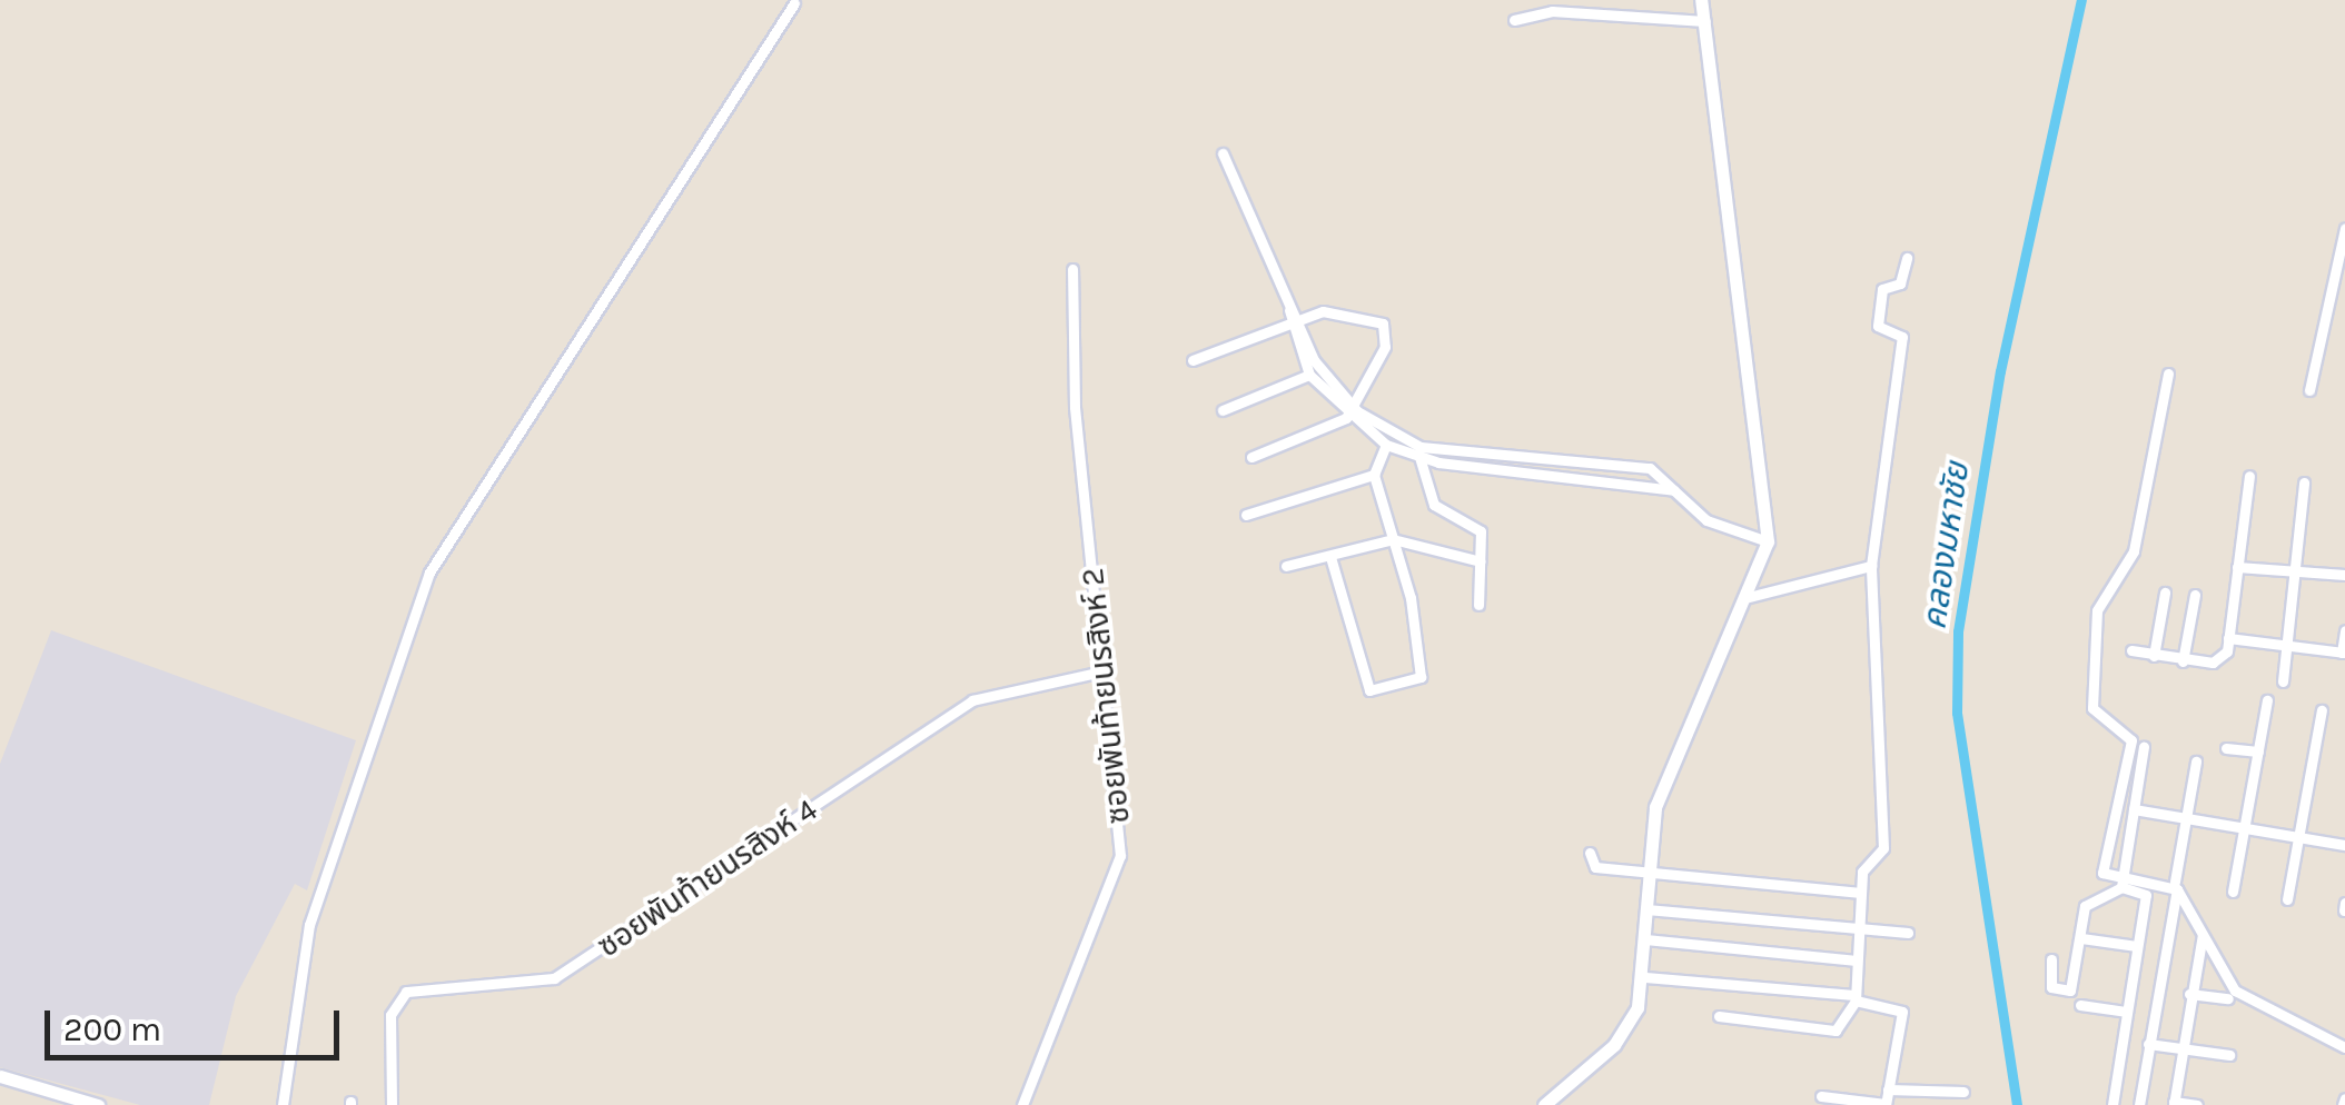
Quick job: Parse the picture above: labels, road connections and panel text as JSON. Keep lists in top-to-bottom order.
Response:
{
  "streets": {
    "street": ["ซอยพันท้ายนรสิงห์ 2", "ซอยพันท้ายนรสิงห์ 4"]
  },
  "crossings": [
    ["ซอยพันท้ายนรสิงห์ 2", "ซอยพันท้ายนรสิงห์ 4"]
  ],
  "water": ["คลองมหาชัย"],
  "scale_bar": "200 m"
}
